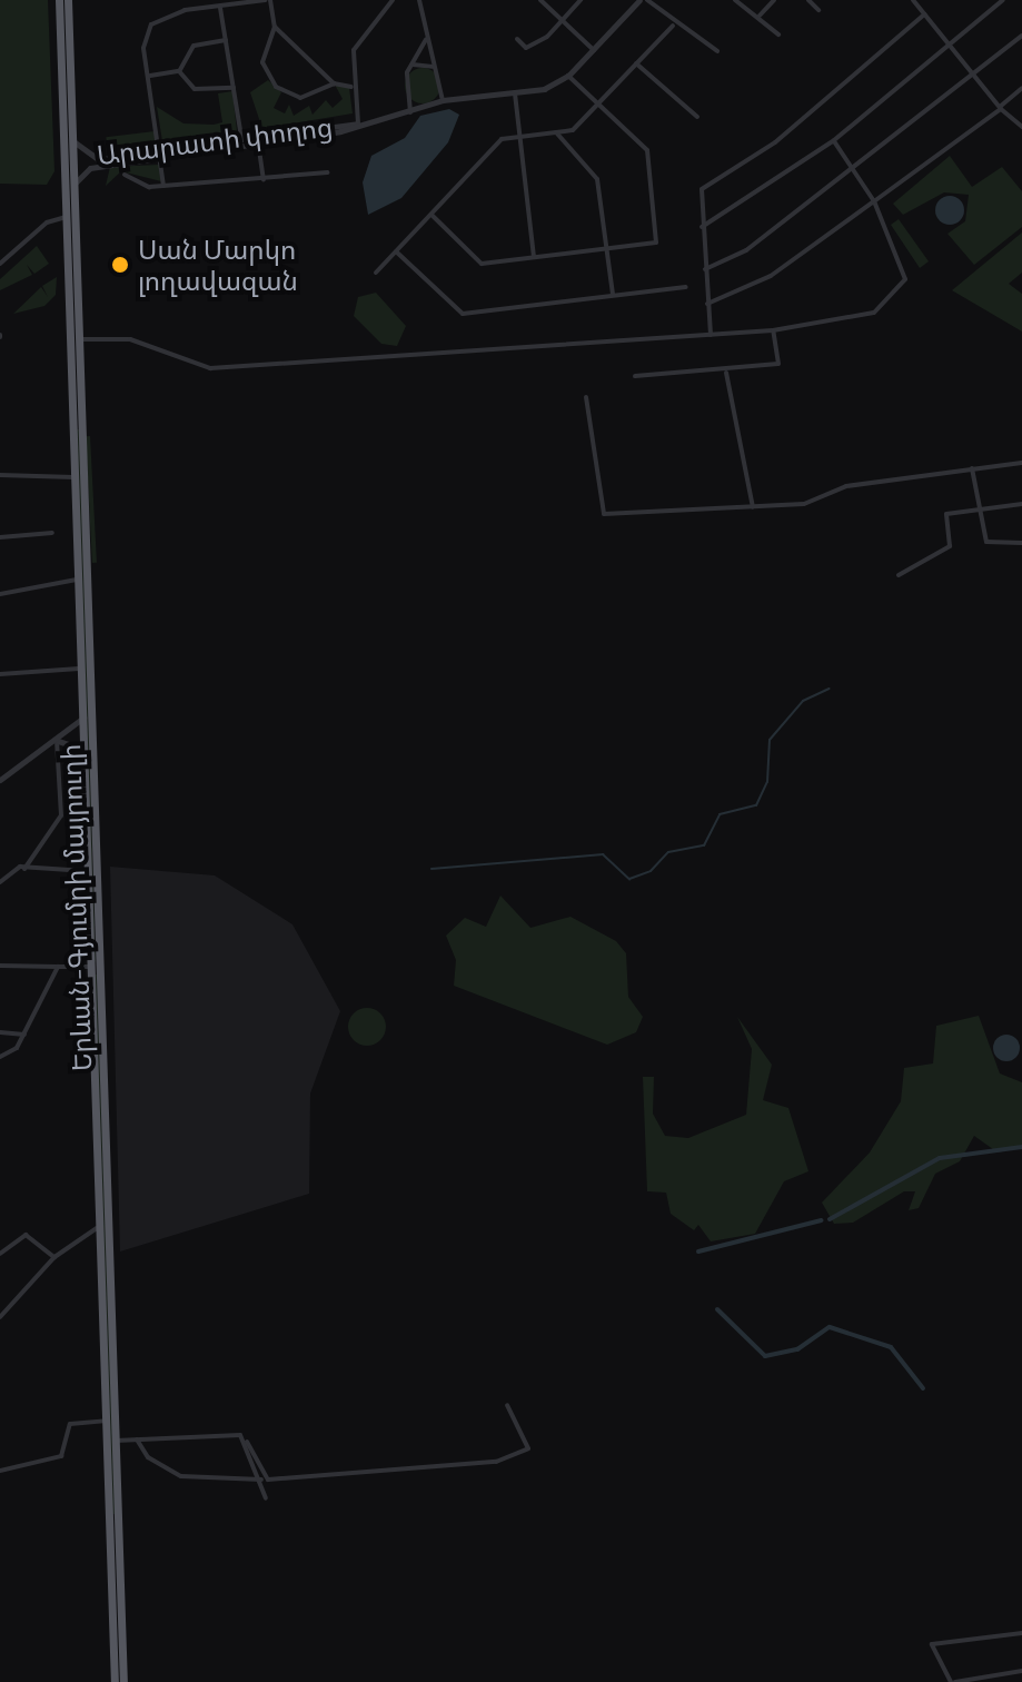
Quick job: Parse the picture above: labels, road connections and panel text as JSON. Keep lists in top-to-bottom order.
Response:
{
  "streets": {
    "highway": ["Երևան-Գյումրի մայրուղի"],
    "street": ["Արարատի փողոց"]
  },
  "crossings": [
    ["Արարատի փողոց", "Երևան-Գյումրի մայրուղի"]
  ],
  "places": ["Սան Մարկո լողավազան"]
}
